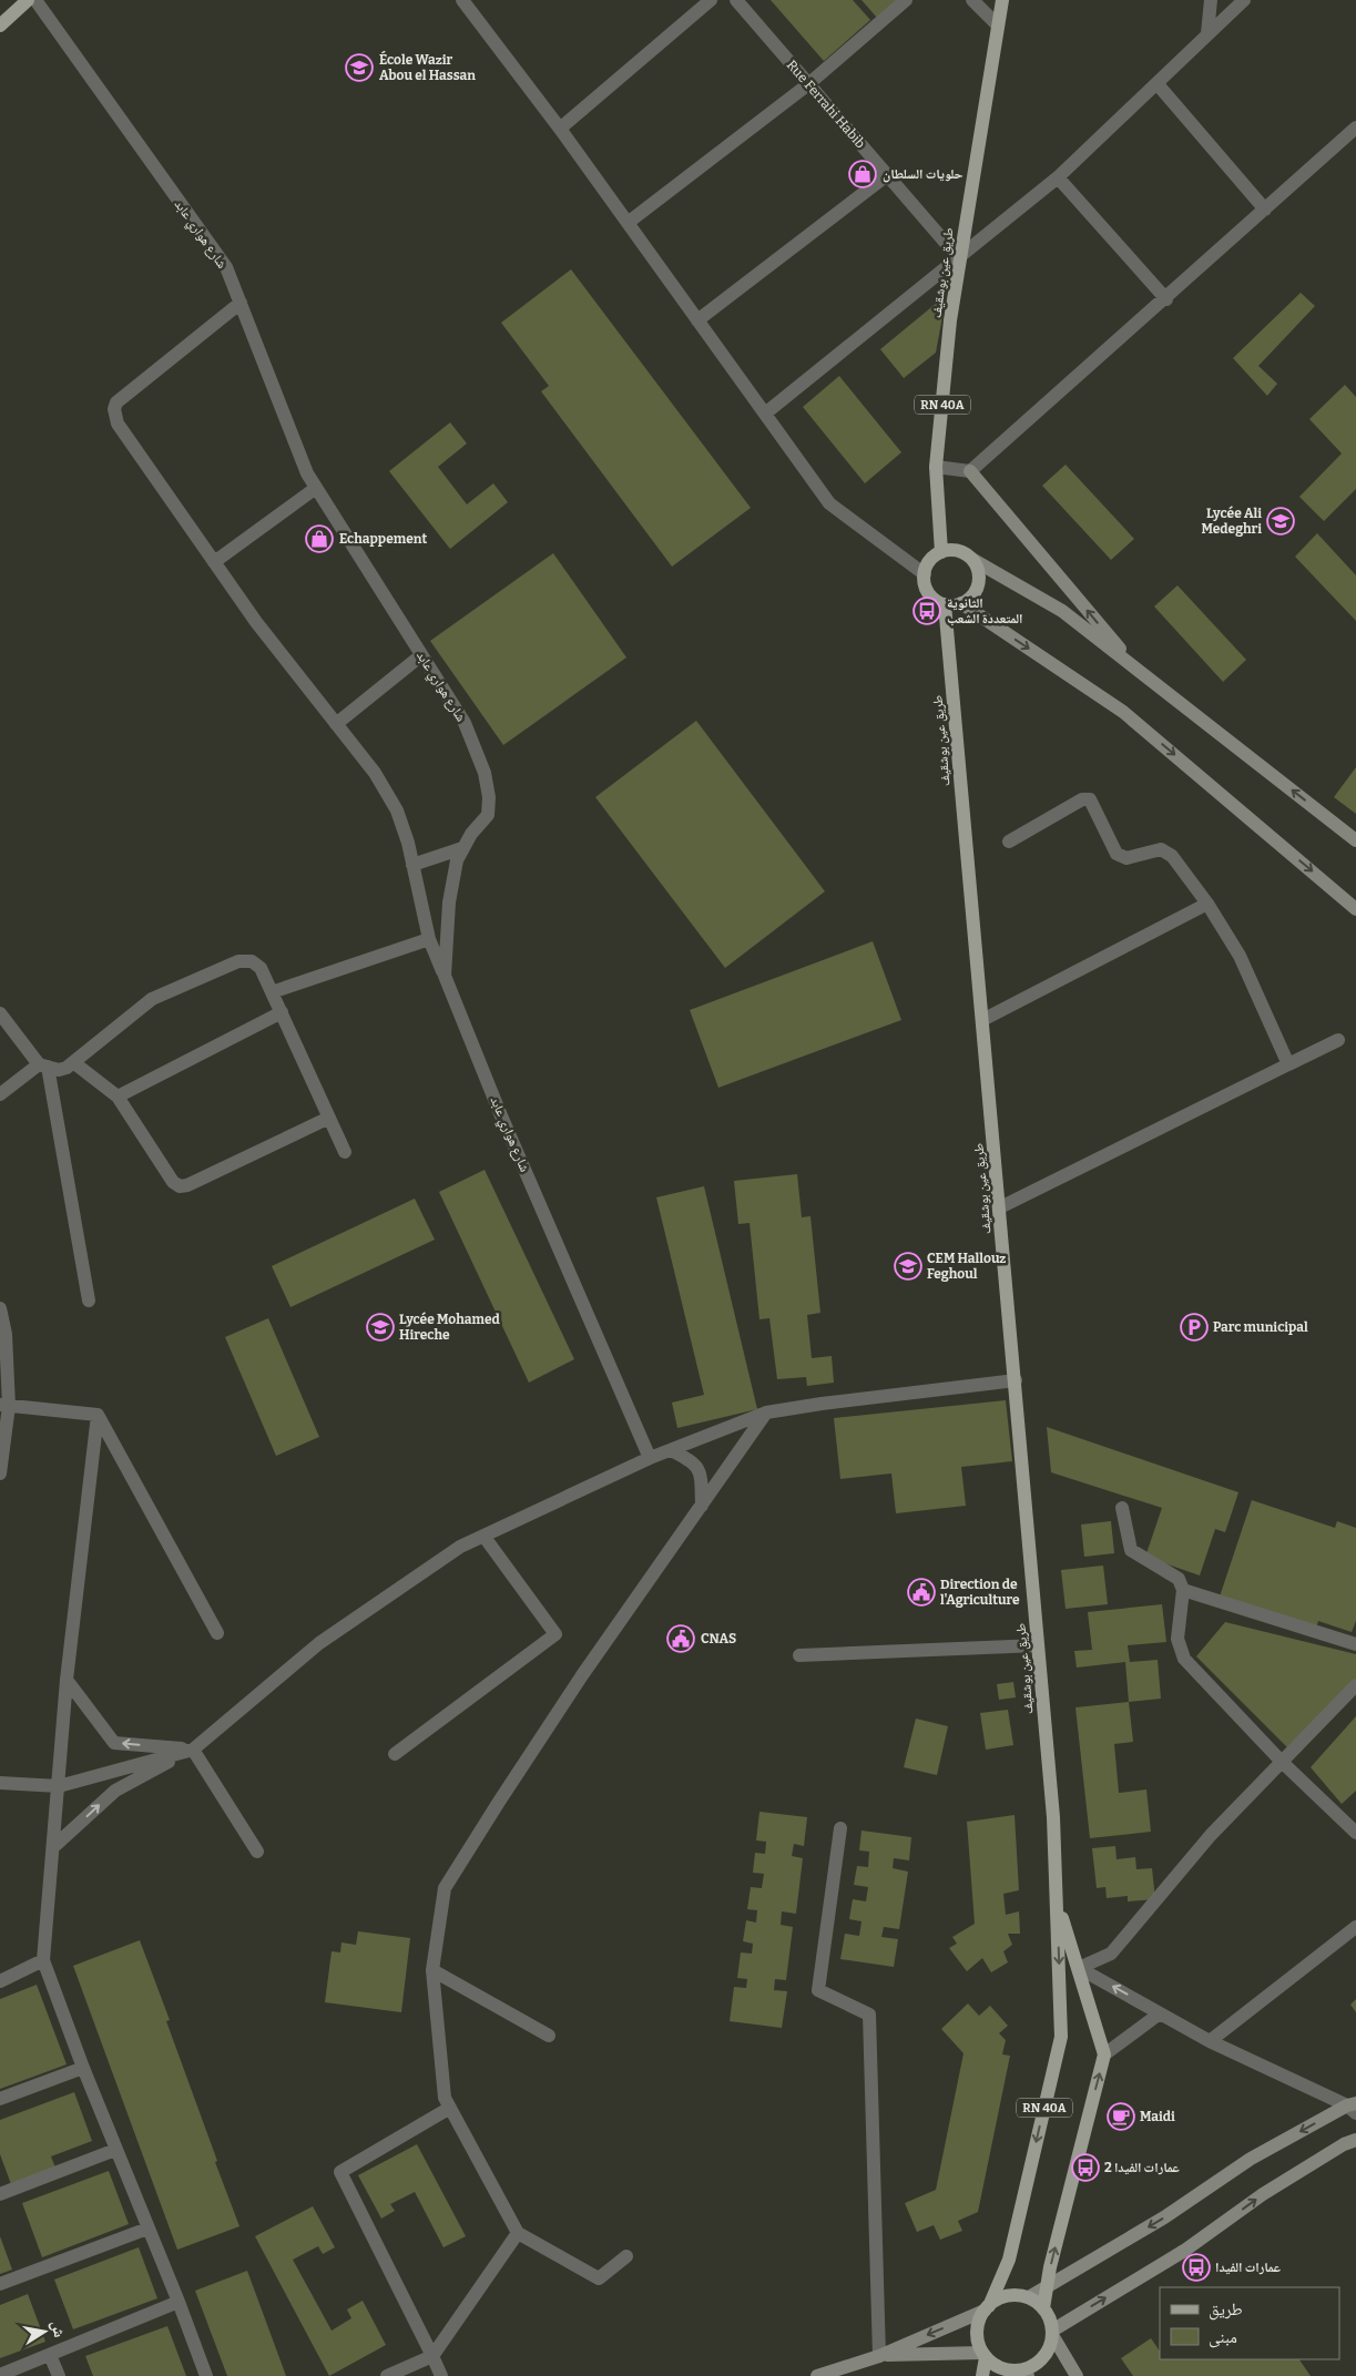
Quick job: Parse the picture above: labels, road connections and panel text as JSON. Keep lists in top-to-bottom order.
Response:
{
  "streets": {
    "main road": ["طريق عين بوشقيف", "RN 40A"],
    "street": ["Rue Ferrahi Habib", "شارع هواري عابد"]
  },
  "crossings": [
    ["Rue Ferrahi Habib", "طريق عين بوشقيف"],
    ["طريق عين بوشقيف", "RN 40A"]
  ],
  "places": {
    "school or university": [
      "École Wazir Abou el Hassan",
      "Lycée Ali Medeghri",
      "CEM Hallouz Feghoul",
      "Lycée Mohamed Hireche"
    ],
    "shop": ["حلويات السلطان", "Echappement"],
    "bus stop": ["الثانوية المتعددة الشعب", "عمارات الفيدا 2", "عمارات الفيدا"],
    "parking": ["Parc municipal"],
    "public building": ["Direction de l'Agriculture", "CNAS"],
    "cafe": ["Maidi"]
  },
  "legend": ["طريق", "مبنى"],
  "north": "right"
}
